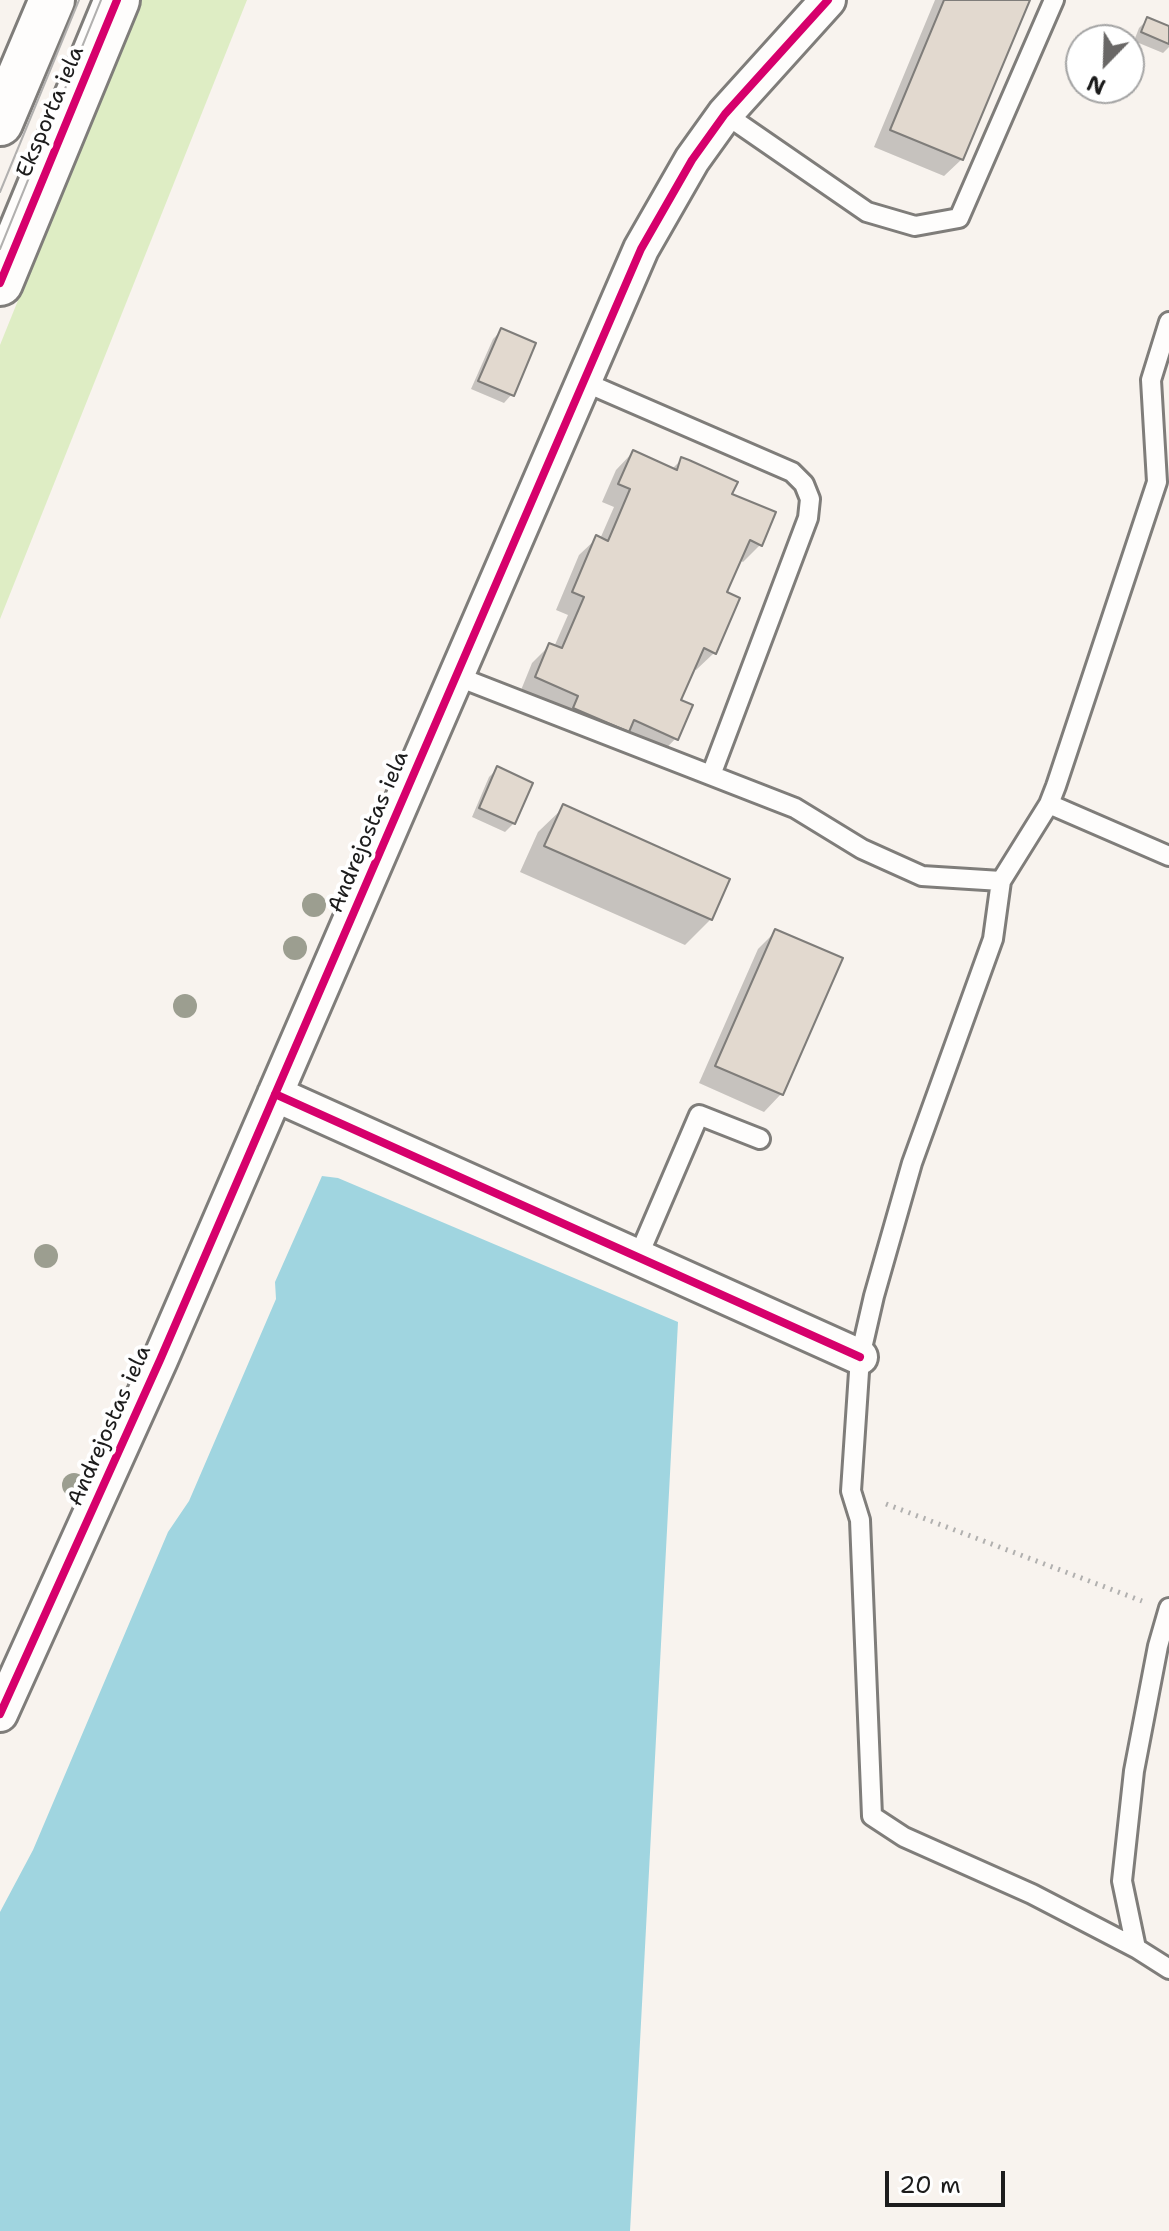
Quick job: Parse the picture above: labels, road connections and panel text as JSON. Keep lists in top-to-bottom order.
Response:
{
  "streets": {
    "street": ["Eksporta iela", "Andrejostas iela"]
  },
  "scale_bar": "20 m",
  "north": "bottom left"
}
